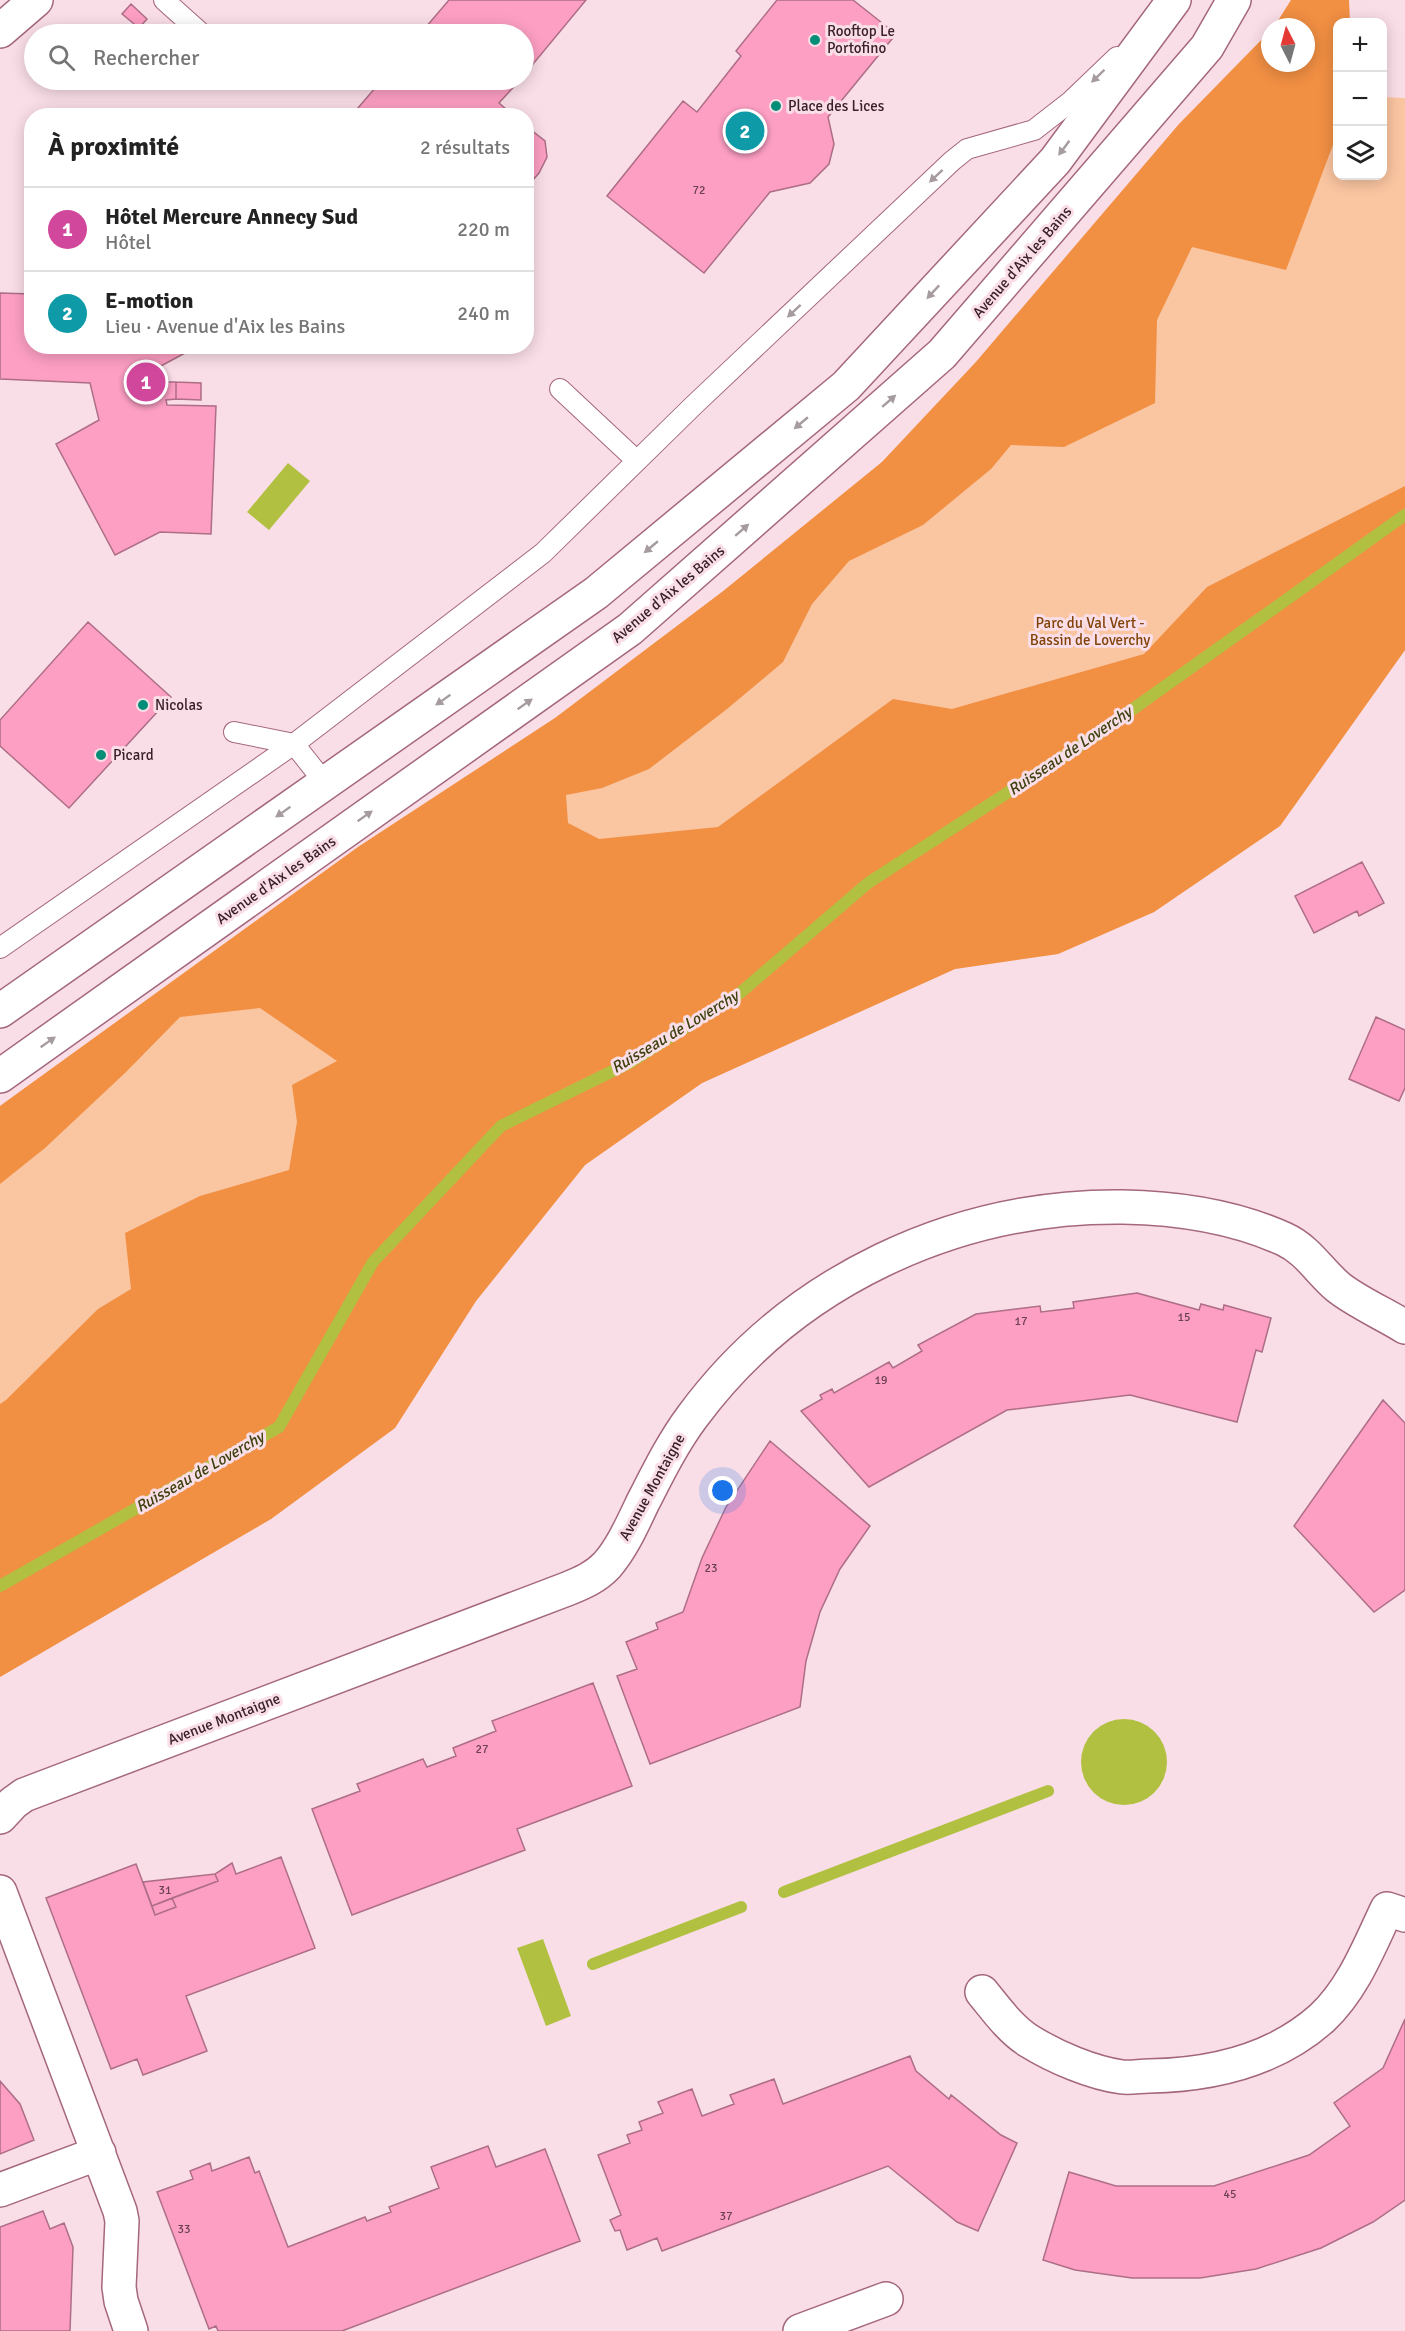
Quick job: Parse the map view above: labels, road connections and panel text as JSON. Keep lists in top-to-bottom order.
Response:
{
  "streets": {
    "main road": ["Avenue d'Aix les Bains", "Avenue Montaigne"]
  },
  "water": ["Ruisseau de Loverchy"],
  "parks": ["Parc du Val Vert - Bassin de Loverchy"],
  "places": [
    "Rooftop Le Portofino",
    "Place des Lices",
    "Nicolas",
    "Picard"
  ],
  "house_numbers": [
    "72",
    "15",
    "17",
    "19",
    "23",
    "27",
    "31",
    "45",
    "37",
    "33"
  ],
  "north": "top",
  "page": {
    "map_buttons": ["+", "−"],
    "search": "Rechercher",
    "heading": ["À proximité", "2 résultats"],
    "pins": ["2", "1"],
    "list": [
      {
        "mark": "1",
        "name": "Hôtel Mercure Annecy Sud",
        "note": "Hôtel",
        "value": "220 m"
      },
      {
        "mark": "2",
        "name": "E-motion",
        "note": "Lieu · Avenue d'Aix les Bains",
        "value": "240 m"
      }
    ]
  }
}
